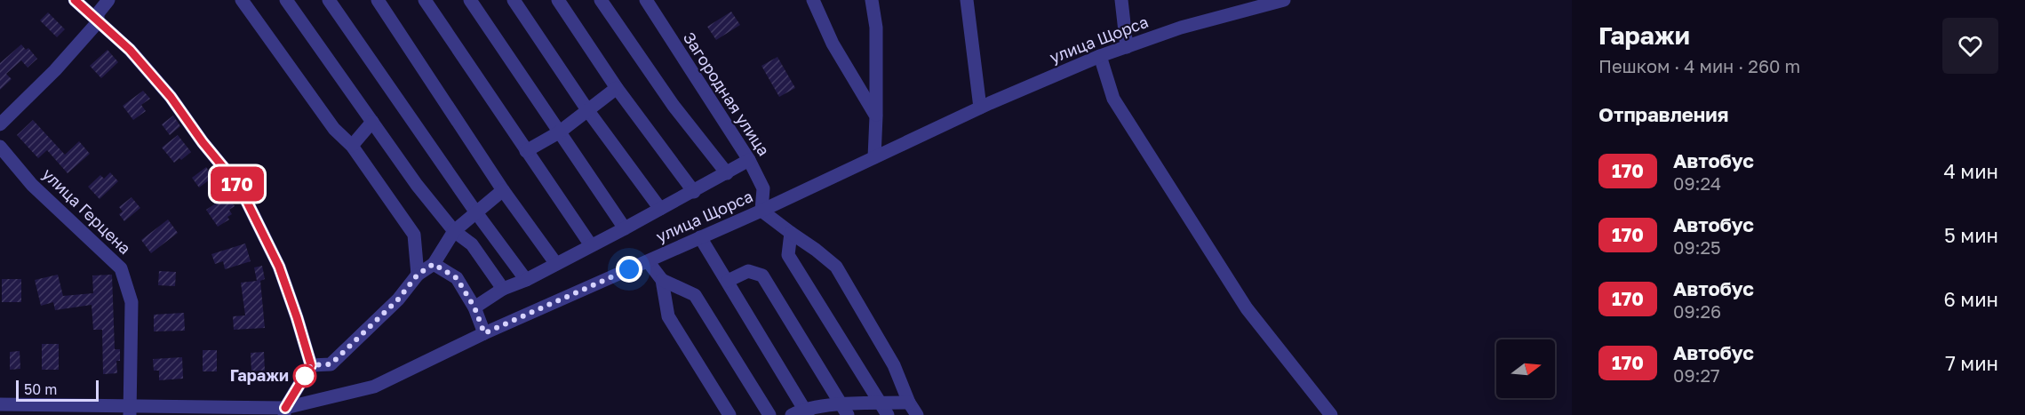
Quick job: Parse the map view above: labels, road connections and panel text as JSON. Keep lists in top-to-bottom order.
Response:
{
  "streets": {
    "street": ["улица Щорса", "Загородная улица", "улица Герцена"]
  },
  "crossings": [
    ["улица Щорса", "Загородная улица"],
    ["улица Щорса", "улица Герцена"]
  ],
  "places": ["Гаражи"],
  "lines": ["bus line 170"],
  "scale_bar": "50 m",
  "north": "right",
  "page": {
    "on_map": "170",
    "heading": [
      ["Гаражи", "Пешком · 4 мин · 260 m"],
      "Отправления"
    ],
    "list": [
      {
        "mark": "170",
        "name": "Автобус",
        "note": "09:24",
        "value": "4 мин"
      },
      {
        "mark": "170",
        "name": "Автобус",
        "note": "09:25",
        "value": "5 мин"
      },
      {
        "mark": "170",
        "name": "Автобус",
        "note": "09:26",
        "value": "6 мин"
      },
      {
        "mark": "170",
        "name": "Автобус",
        "note": "09:27",
        "value": "7 мин"
      }
    ],
    "scale": "50 m"
  }
}
